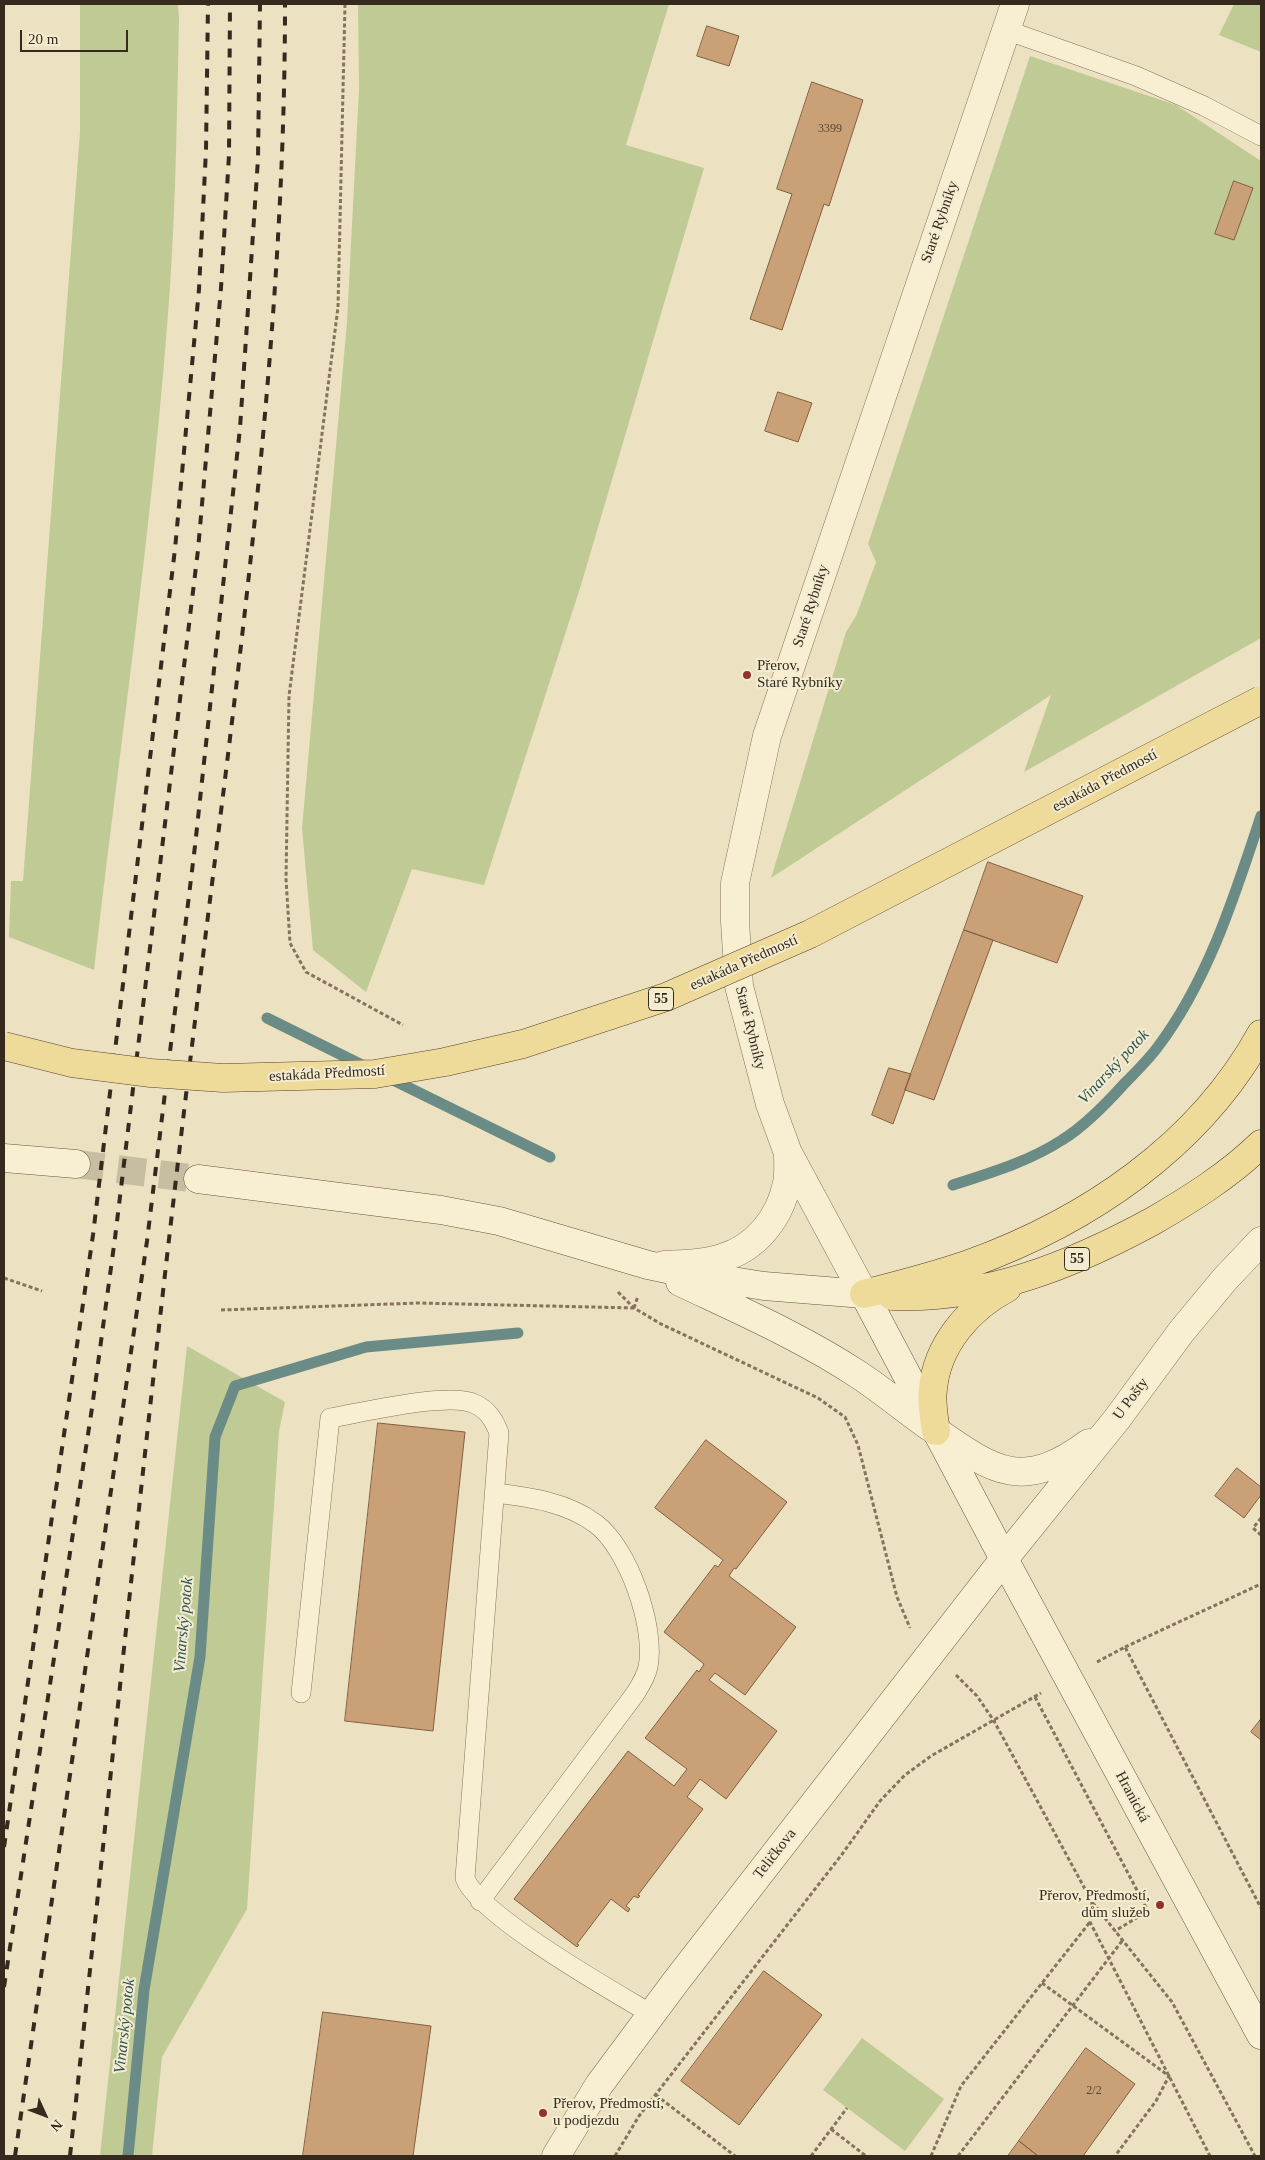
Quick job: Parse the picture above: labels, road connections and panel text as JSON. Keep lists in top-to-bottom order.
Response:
{
  "streets": {
    "main road": ["estakáda Předmostí", "55"],
    "street": [
      "Staré Rybníky",
      "U Pošty",
      "Hranická",
      "Teličkova"
    ]
  },
  "crossings": [
    ["Staré Rybníky", "55"],
    ["Staré Rybníky", "Hranická"],
    ["U Pošty", "Hranická"],
    ["U Pošty", "Teličkova"],
    ["Hranická", "Teličkova"]
  ],
  "water": ["Vinarský potok"],
  "places": ["Přerov, Staré Rybníky", "Přerov, Předmostí, dům služeb", "Přerov, Předmostí, u podjezdu"],
  "house_numbers": ["3399", "2/2"],
  "scale_bar": "20 m",
  "north": "bottom right"
}
